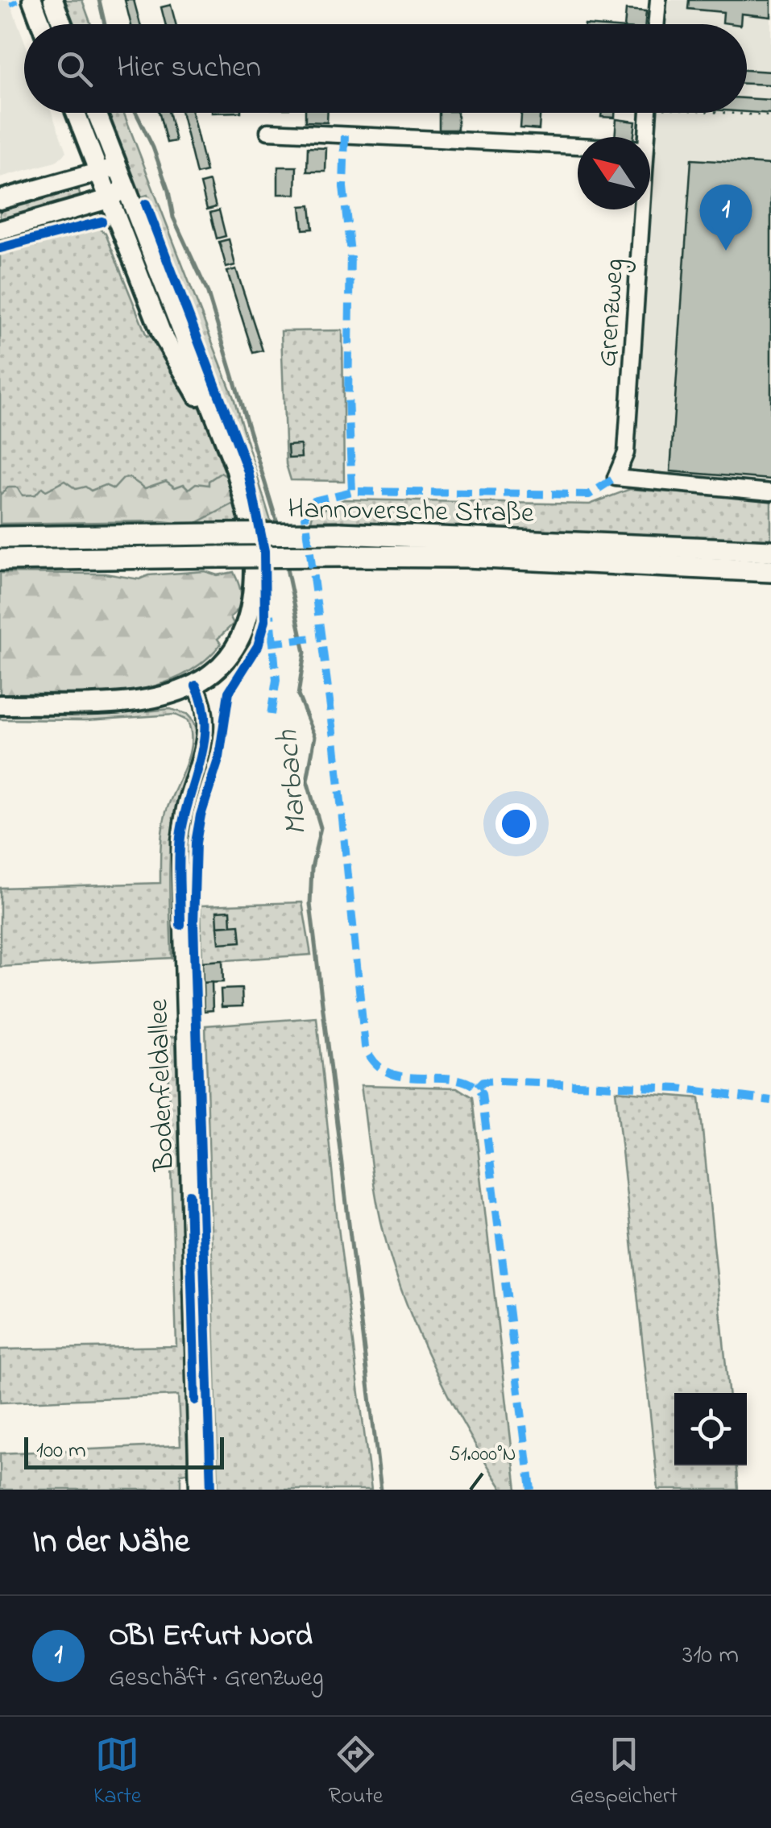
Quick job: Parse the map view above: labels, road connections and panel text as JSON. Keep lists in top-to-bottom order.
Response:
{
  "streets": {
    "highway": ["Hannoversche Straße"],
    "street": ["Grenzweg", "Bodenfeldallee"]
  },
  "water": ["Marbach"],
  "scale_bar": "100 m",
  "north": "top left",
  "page": {
    "search": "Hier suchen",
    "pins": "1",
    "scale": "100 m",
    "heading": "In der Nähe",
    "list": [
      {
        "mark": "1",
        "name": "OBI Erfurt Nord",
        "note": "Geschäft · Grenzweg",
        "value": "310 m"
      }
    ],
    "nav": ["Karte", "Route", "Gespeichert"]
  },
  "coordinates": ["51.000°N"]
}
